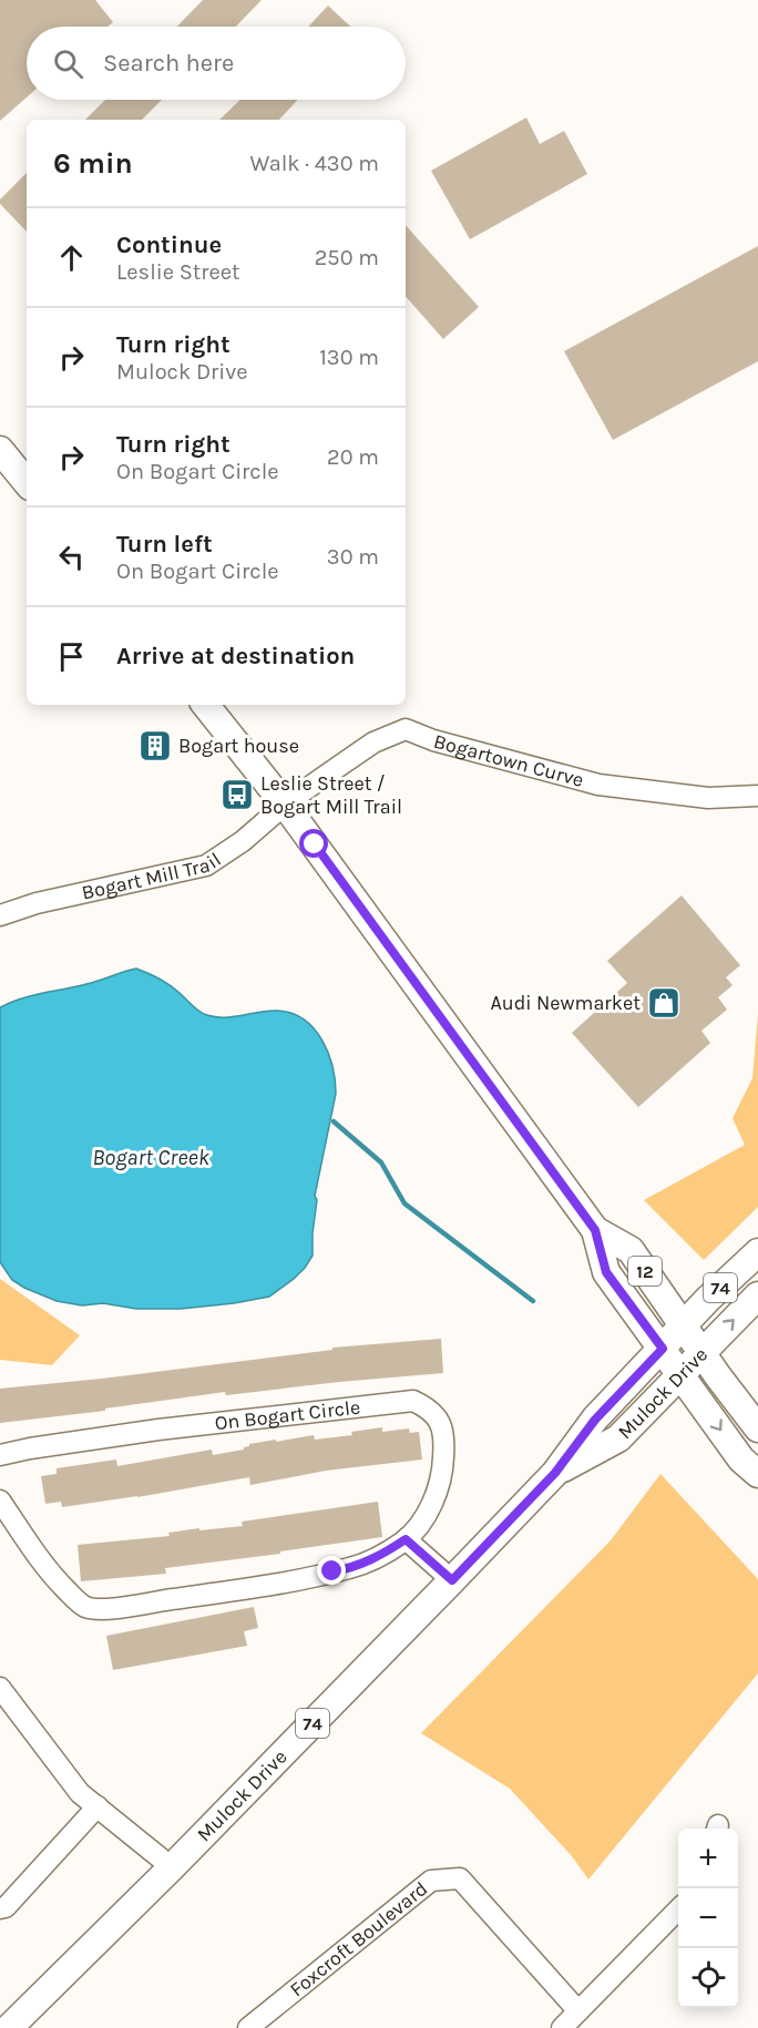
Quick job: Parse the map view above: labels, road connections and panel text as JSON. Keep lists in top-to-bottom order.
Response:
{
  "streets": {
    "main road": ["12", "74", "Mulock Drive"],
    "street": [
      "Bogartown Curve",
      "Bogart Mill Trail",
      "On Bogart Circle",
      "Foxcroft Boulevard"
    ]
  },
  "crossings": [
    ["Bogartown Curve", "Bogart Mill Trail"],
    ["Bogartown Curve", "12"],
    ["Bogart Mill Trail", "12"],
    ["12", "Mulock Drive"]
  ],
  "water": ["Bogart Creek"],
  "places": {
    "building": ["Bogart house"],
    "bus stop": ["Leslie Street / Bogart Mill Trail"],
    "shop": ["Audi Newmarket"]
  },
  "page": {
    "search": "Search here",
    "heading": ["6 min", "Walk · 430 m"],
    "list": [
      ["Continue", "Leslie Street", "250 m"],
      ["Turn right", "Mulock Drive", "130 m"],
      ["Turn right", "On Bogart Circle", "20 m"],
      ["Turn left", "On Bogart Circle", "30 m"],
      "Arrive at destination"
    ],
    "map_buttons": ["+", "−"]
  }
}
